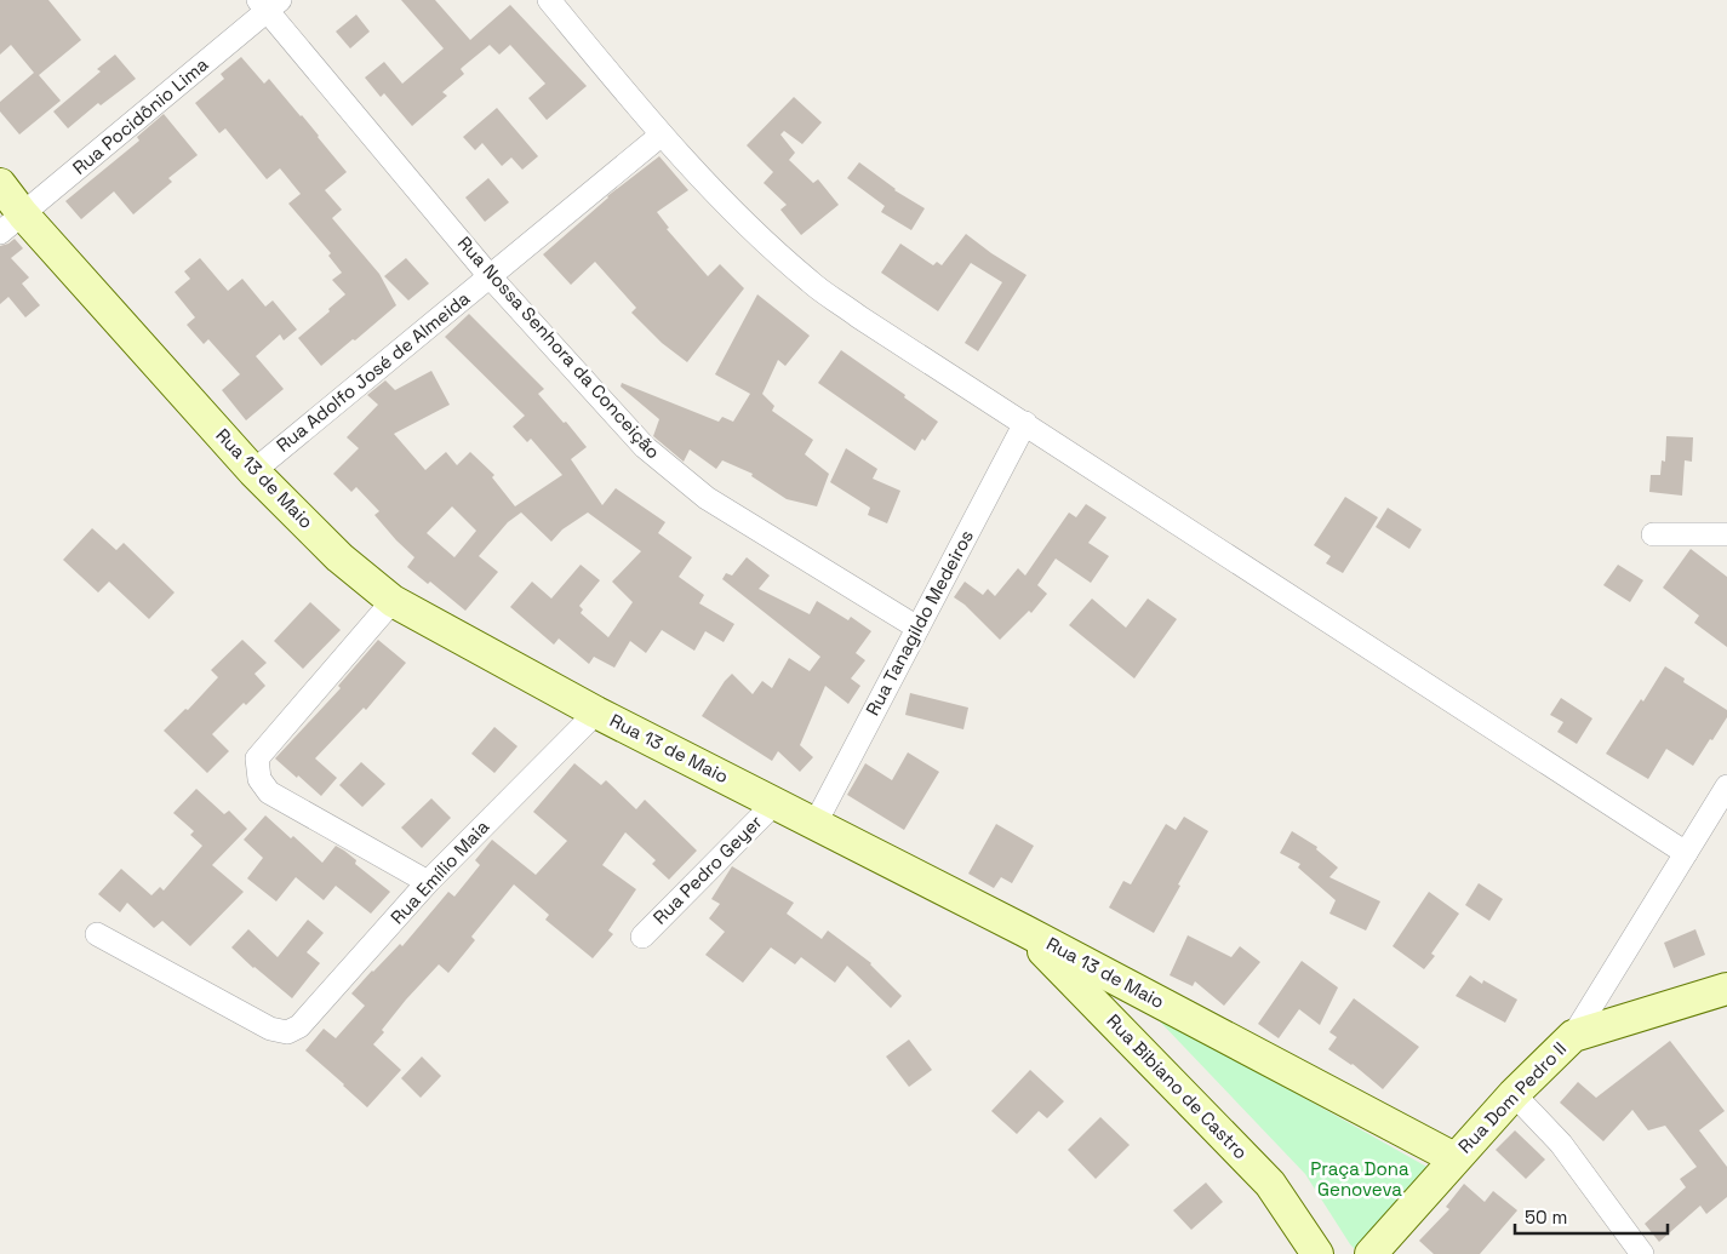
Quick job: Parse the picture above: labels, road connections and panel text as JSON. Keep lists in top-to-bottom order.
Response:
{
  "streets": {
    "main road": ["Rua 13 de Maio", "Rua Bibiano de Castro", "Rua Dom Pedro II"],
    "street": [
      "Rua Pocidônio Lima",
      "Rua Nossa Senhora da Conceição",
      "Rua Adolfo José de Almeida",
      "Rua Tanagildo Medeiros",
      "Rua Pedro Geyer",
      "Rua Emílio Maia"
    ]
  },
  "crossings": [
    ["Rua Pocidônio Lima", "Rua Nossa Senhora da Conceição"],
    ["Rua Pocidônio Lima", "Rua 13 de Maio"],
    ["Rua Nossa Senhora da Conceição", "Rua Adolfo José de Almeida"],
    ["Rua Nossa Senhora da Conceição", "Rua Tanagildo Medeiros"],
    ["Rua Adolfo José de Almeida", "Rua 13 de Maio"],
    ["Rua 13 de Maio", "Rua Tanagildo Medeiros"],
    ["Rua 13 de Maio", "Rua Pedro Geyer"],
    ["Rua 13 de Maio", "Rua Emílio Maia"],
    ["Rua 13 de Maio", "Rua Bibiano de Castro"],
    ["Rua 13 de Maio", "Rua Dom Pedro II"]
  ],
  "parks": ["Praça Dona Genoveva"],
  "scale_bar": "50 m"
}
